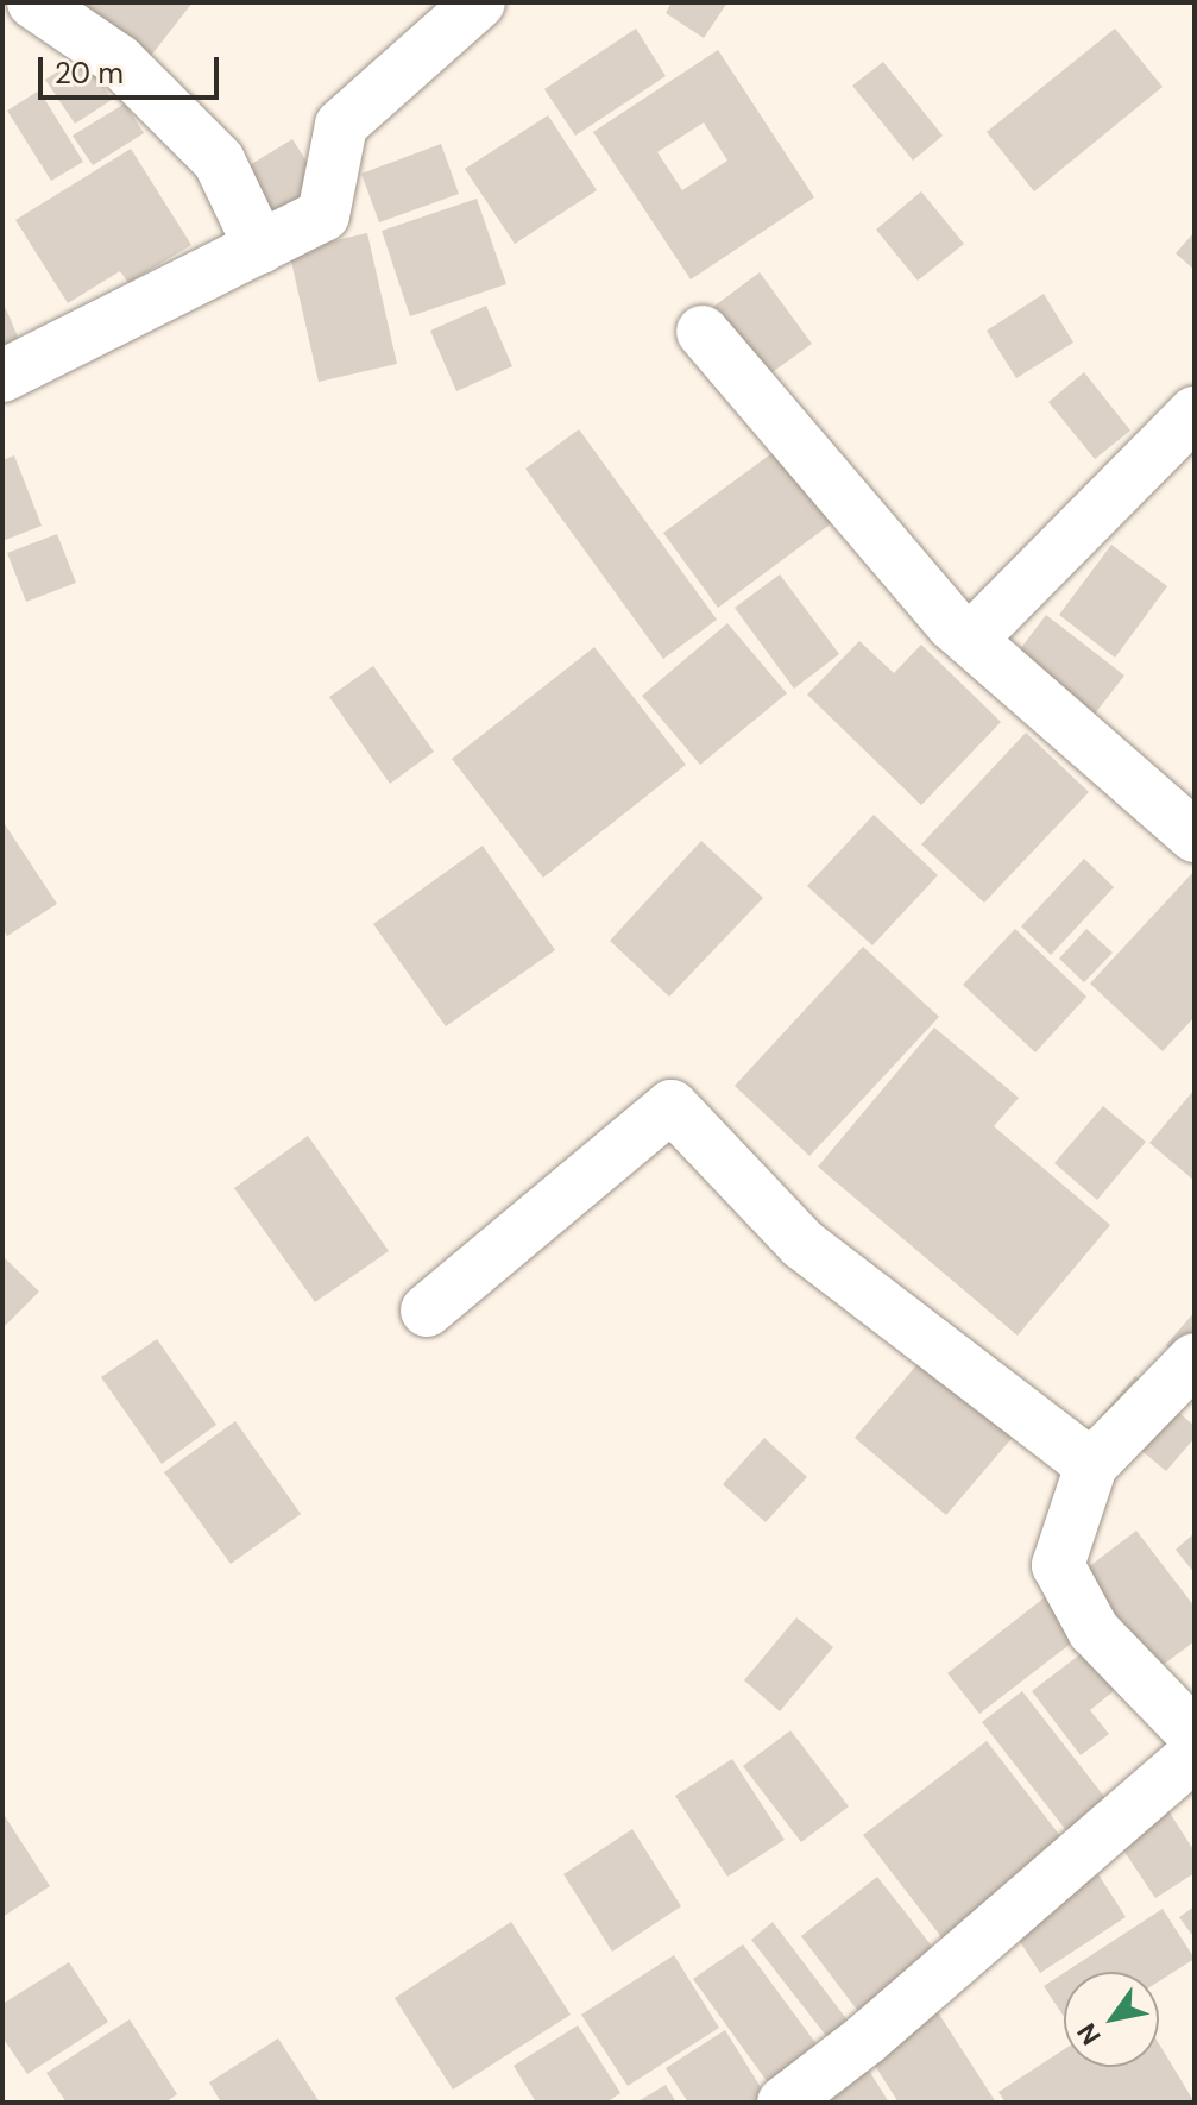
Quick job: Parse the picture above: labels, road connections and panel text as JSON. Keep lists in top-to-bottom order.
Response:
{
  "scale_bar": "20 m",
  "north": "bottom left"
}
